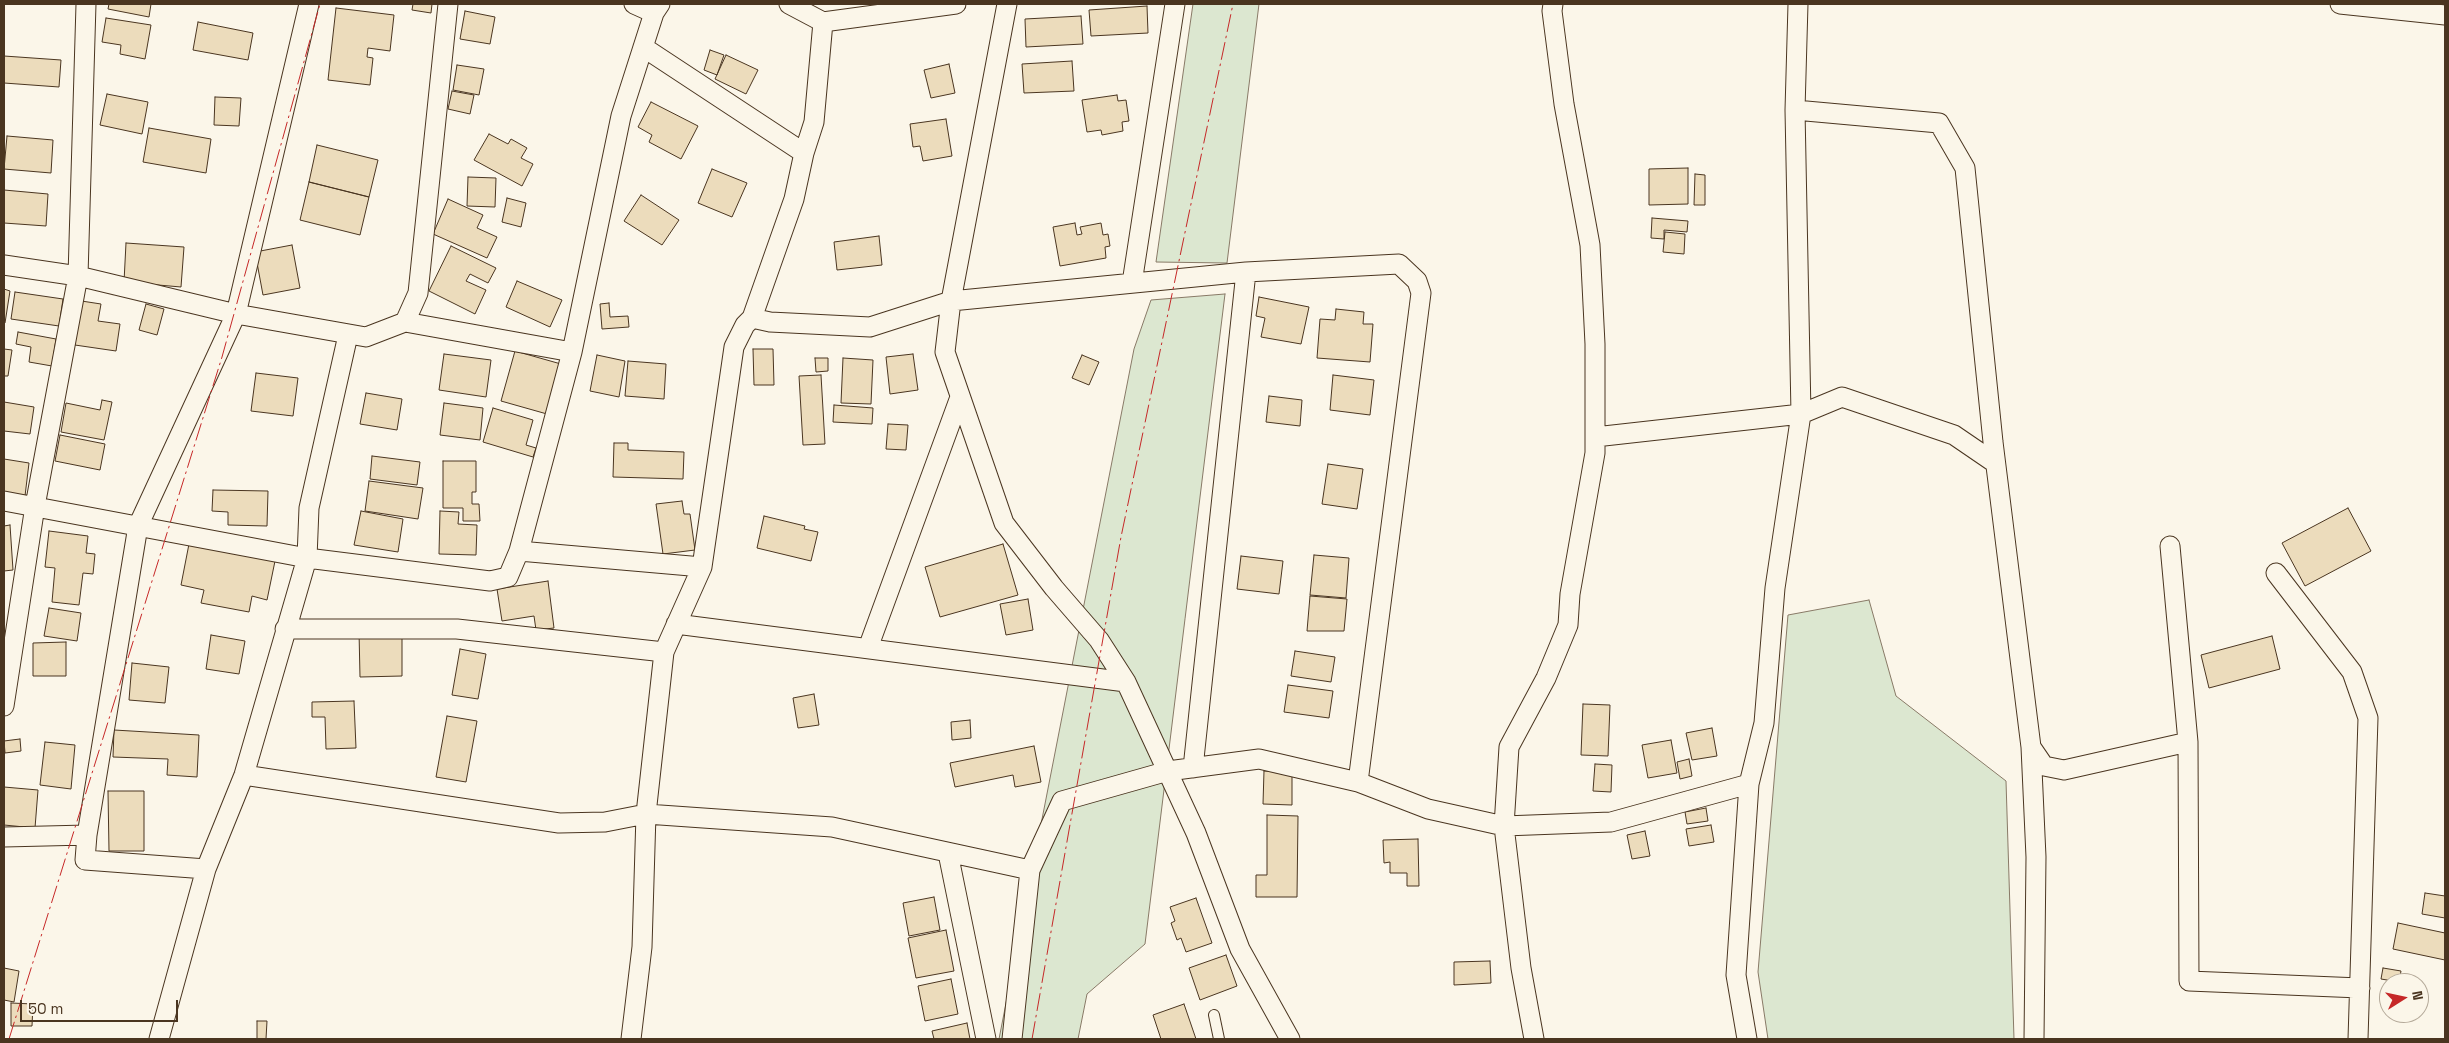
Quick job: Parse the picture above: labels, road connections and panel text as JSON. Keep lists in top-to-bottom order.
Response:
{
  "scale_bar": "50 m",
  "north": "right"
}
